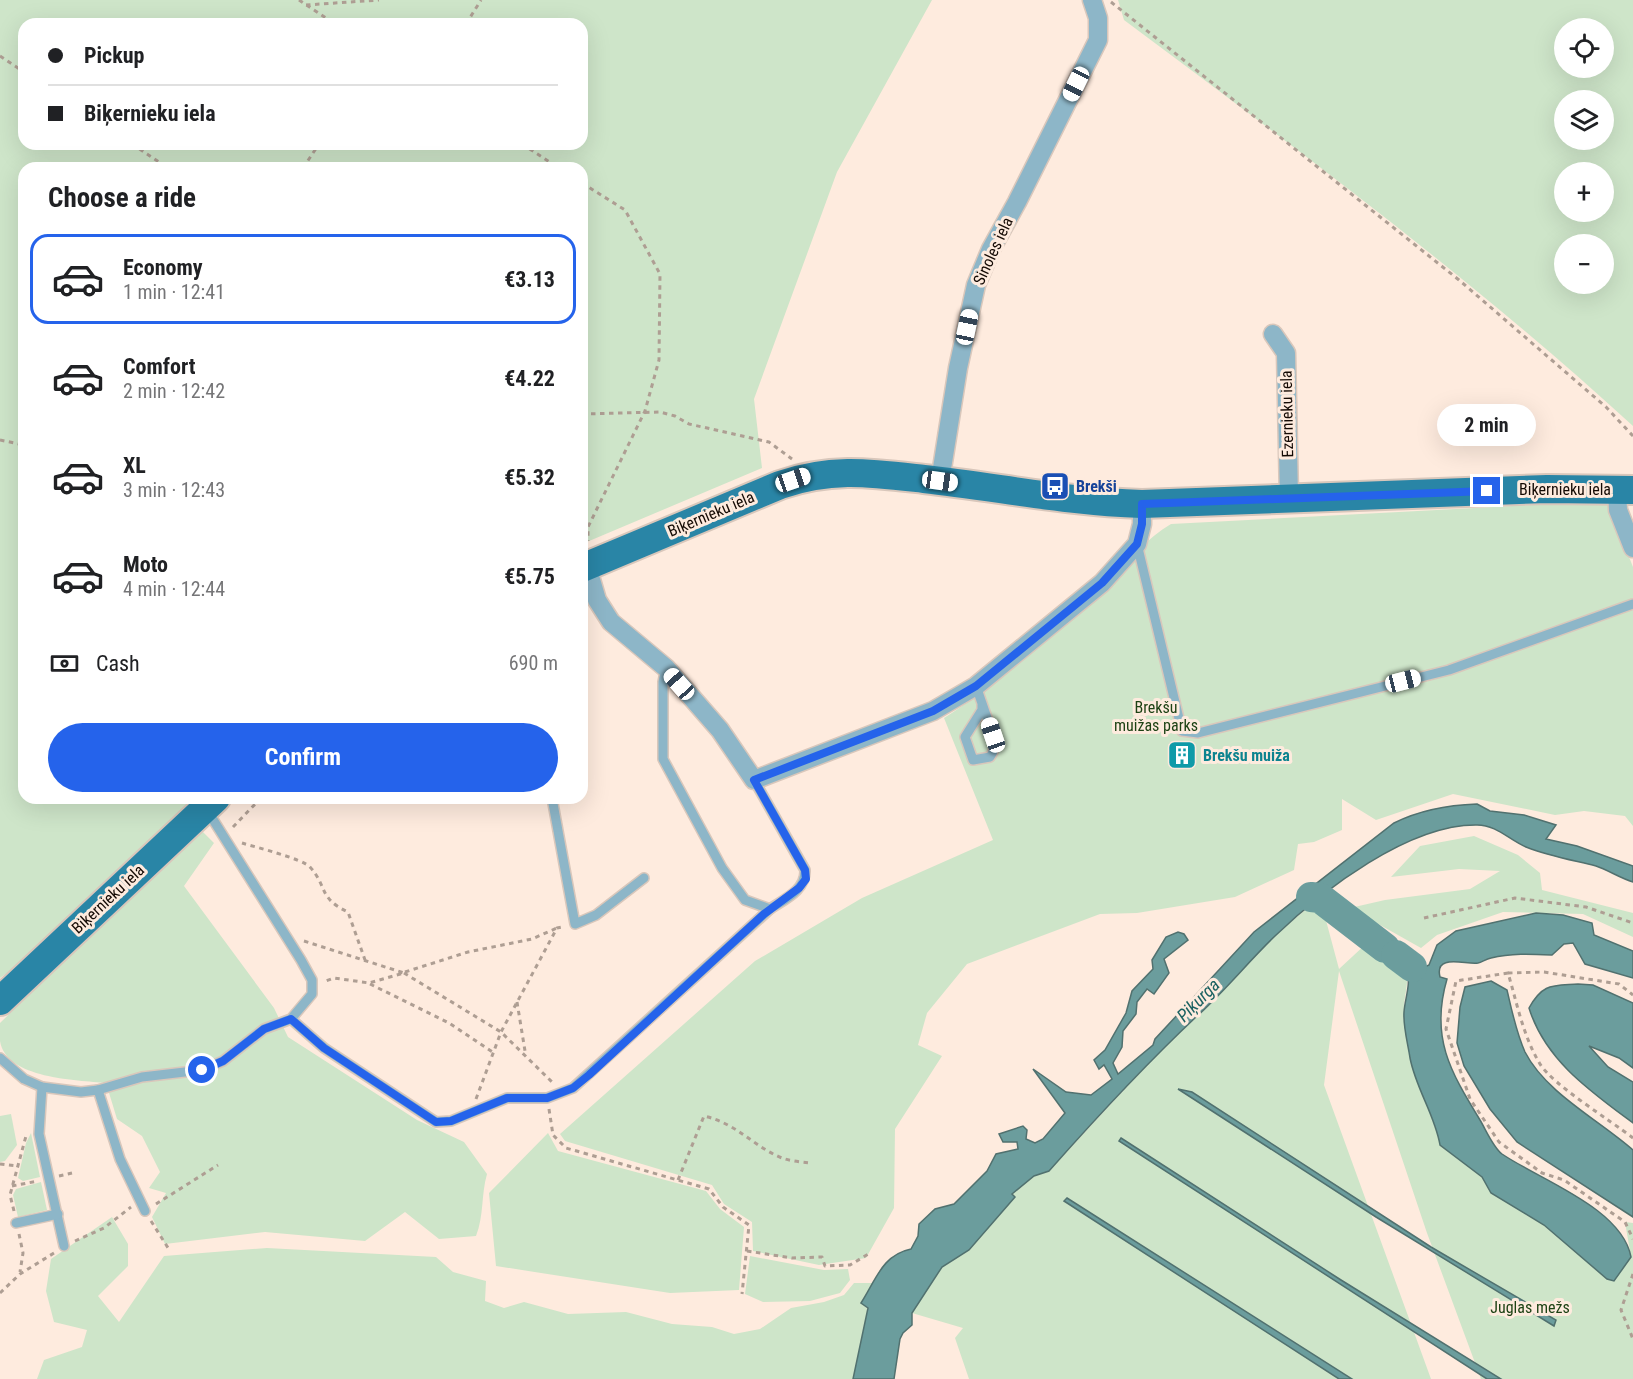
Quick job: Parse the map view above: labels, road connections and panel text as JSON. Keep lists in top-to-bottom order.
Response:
{
  "streets": {
    "main road": ["Biķernieku iela"],
    "street": ["Sinoles iela", "Ezernieku iela"]
  },
  "crossings": [
    ["Sinoles iela", "Biķernieku iela"],
    ["Ezernieku iela", "Biķernieku iela"]
  ],
  "water": ["Piķurga"],
  "parks": ["Brekšu muižas parks", "Juglas mežs"],
  "places": {
    "bus stop": ["Brekši"],
    "building": ["Brekšu muiža"]
  },
  "page": {
    "map_buttons": ["+", "−"],
    "banner": ["Pickup", "Biķernieku iela"],
    "heading": "Choose a ride",
    "list": [
      {
        "name": "Economy",
        "note": "1 min · 12:41",
        "value": "€3.13"
      },
      {
        "name": "Comfort",
        "note": "2 min · 12:42",
        "value": "€4.22"
      },
      {
        "name": "XL",
        "note": "3 min · 12:43",
        "value": "€5.32"
      },
      {
        "name": "Moto",
        "note": "4 min · 12:44",
        "value": "€5.75"
      }
    ],
    "bubble": "2 min",
    "pay": ["Cash", "690 m"],
    "buttons": "Confirm"
  }
}
